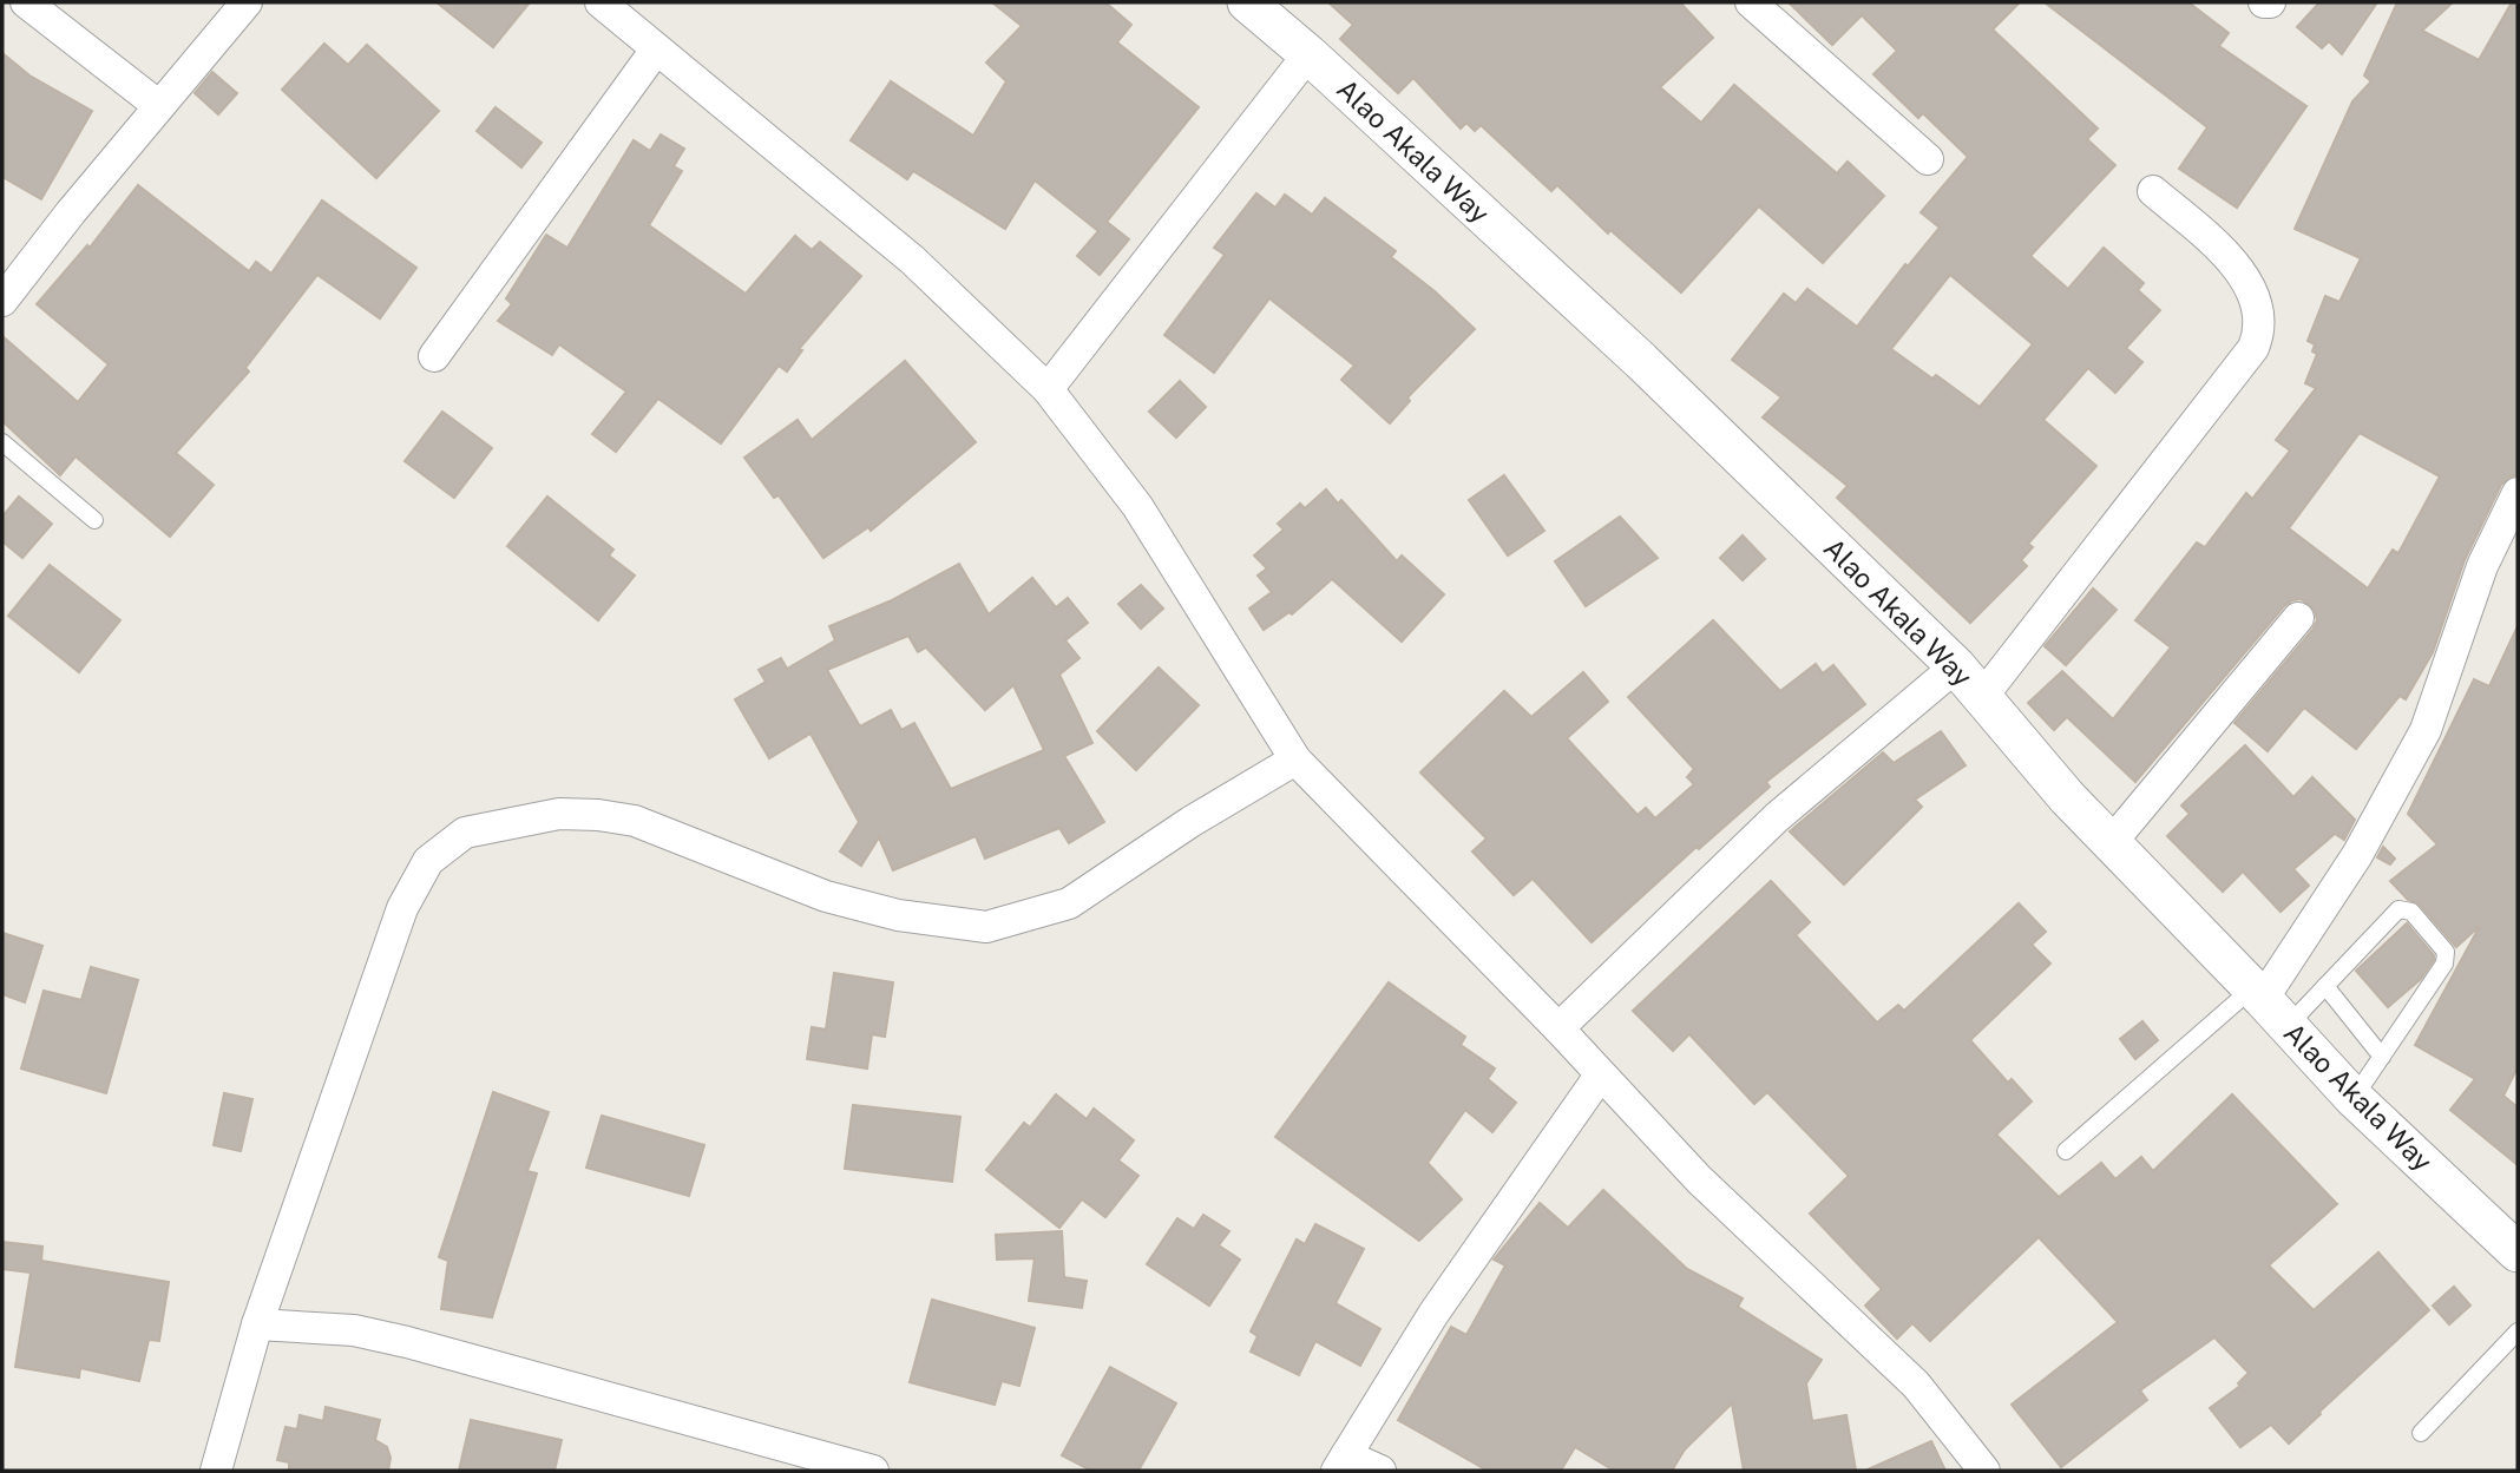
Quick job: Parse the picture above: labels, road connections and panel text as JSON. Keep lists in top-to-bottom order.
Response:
{
  "streets": {
    "street": ["Alao Akala Way"]
  }
}
